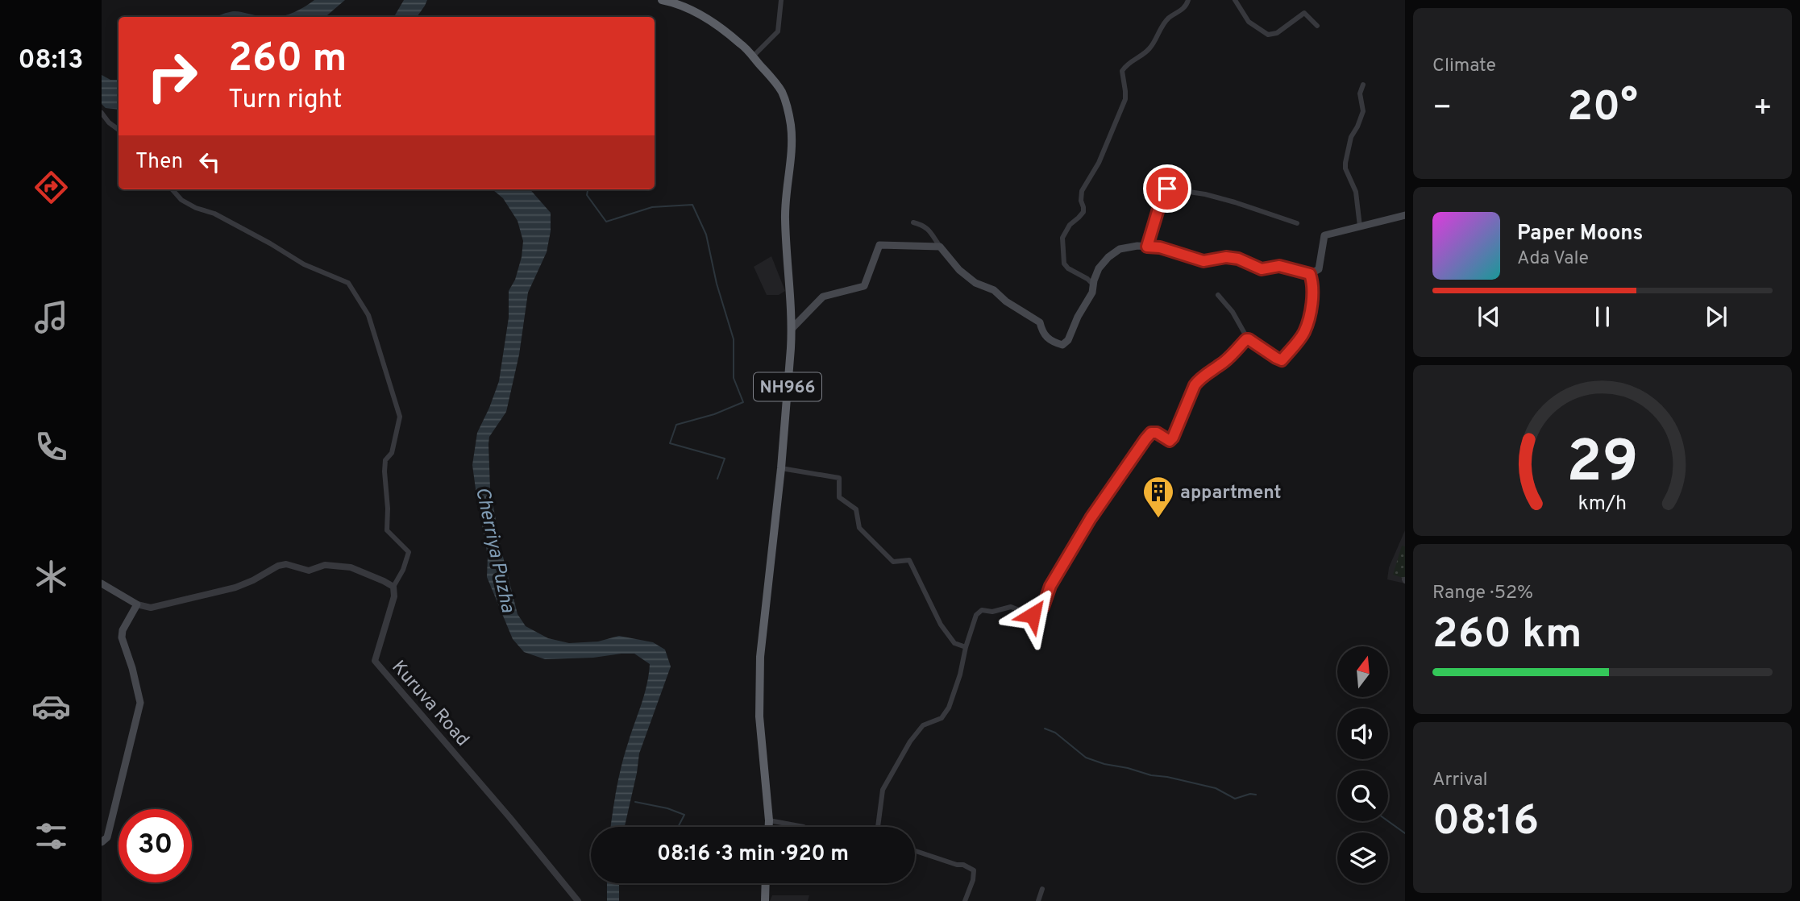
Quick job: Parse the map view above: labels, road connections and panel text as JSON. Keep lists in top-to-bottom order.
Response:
{
  "streets": {
    "highway": ["NH966"],
    "street": ["Kuruva Road"]
  },
  "water": ["Cherriya Puzha"],
  "places": {
    "building": ["appartment"]
  },
  "north": "top",
  "page": {
    "tabs": "08:13",
    "tile": [
      "Climate",
      ["Range · 52%", "260 km"],
      ["Arrival", "08:16"]
    ],
    "turn": ["260 m", "Turn right"],
    "heat": ["−", "20°", "+"],
    "then": "Then",
    "song": ["Paper Moons", "Ada Vale"],
    "limit": "30",
    "trip": "08:16 · 3 min · 920 m",
    "gauge": ["29", "km/h"]
  }
}
